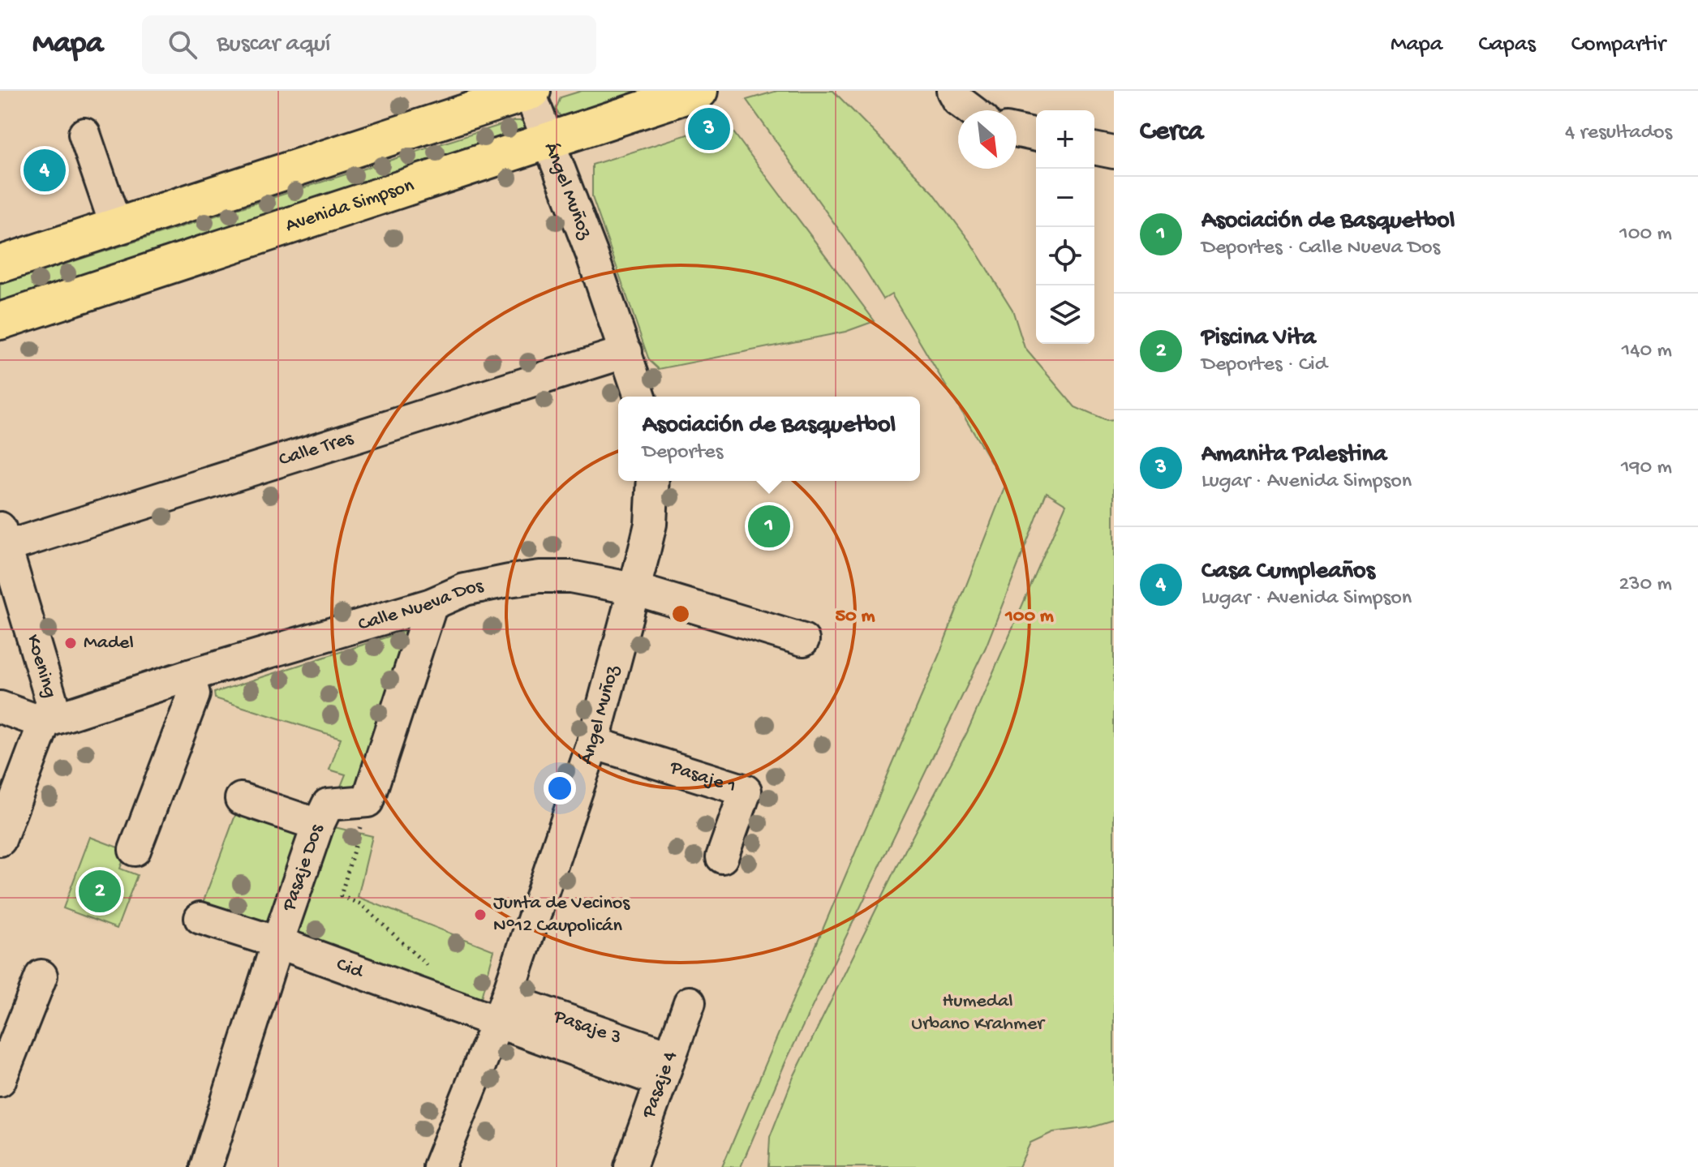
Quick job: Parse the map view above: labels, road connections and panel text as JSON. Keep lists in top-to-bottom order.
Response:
{
  "streets": {
    "main road": ["Avenida Simpson"],
    "street": [
      "Ángel Muñoz",
      "Calle Tres",
      "Calle Nueva Dos",
      "Koening",
      "Pasaje 1",
      "Pasaje Dos",
      "Cid",
      "Pasaje 3",
      "Pasaje 4"
    ]
  },
  "crossings": [
    ["Ángel Muñoz", "Avenida Simpson"],
    ["Ángel Muñoz", "Calle Tres"],
    ["Ángel Muñoz", "Calle Nueva Dos"],
    ["Ángel Muñoz", "Pasaje 1"],
    ["Ángel Muñoz", "Cid"],
    ["Ángel Muñoz", "Pasaje 3"],
    ["Calle Tres", "Koening"],
    ["Calle Nueva Dos", "Koening"],
    ["Pasaje Dos", "Cid"],
    ["Cid", "Pasaje 3"],
    ["Pasaje 3", "Pasaje 4"]
  ],
  "parks": ["Humedal Urbano Krahmer"],
  "places": ["Madel", "Junta de Vecinos N°12 Caupolicán"],
  "north": "bottom right",
  "page": {
    "header": "Mapa",
    "search": "Buscar aquí",
    "nav": ["Mapa", "Capas", "Compartir"],
    "heading": ["Cerca", "4 resultados"],
    "pins": [
      "3",
      "4",
      "1",
      "2"
    ],
    "map_buttons": ["+", "−"],
    "list": [
      {
        "mark": "1",
        "name": "Asociación de Basquetbol",
        "note": "Deportes · Calle Nueva Dos",
        "value": "100 m"
      },
      {
        "mark": "2",
        "name": "Piscina Vita",
        "note": "Deportes · Cid",
        "value": "140 m"
      },
      {
        "mark": "3",
        "name": "Amanita Palestina",
        "note": "Lugar · Avenida Simpson",
        "value": "190 m"
      },
      {
        "mark": "4",
        "name": "Casa Cumpleaños",
        "note": "Lugar · Avenida Simpson",
        "value": "230 m"
      }
    ],
    "popup": ["Asociación de Basquetbol", "Deportes"]
  },
  "rings": ["50 m", "100 m"]
}
